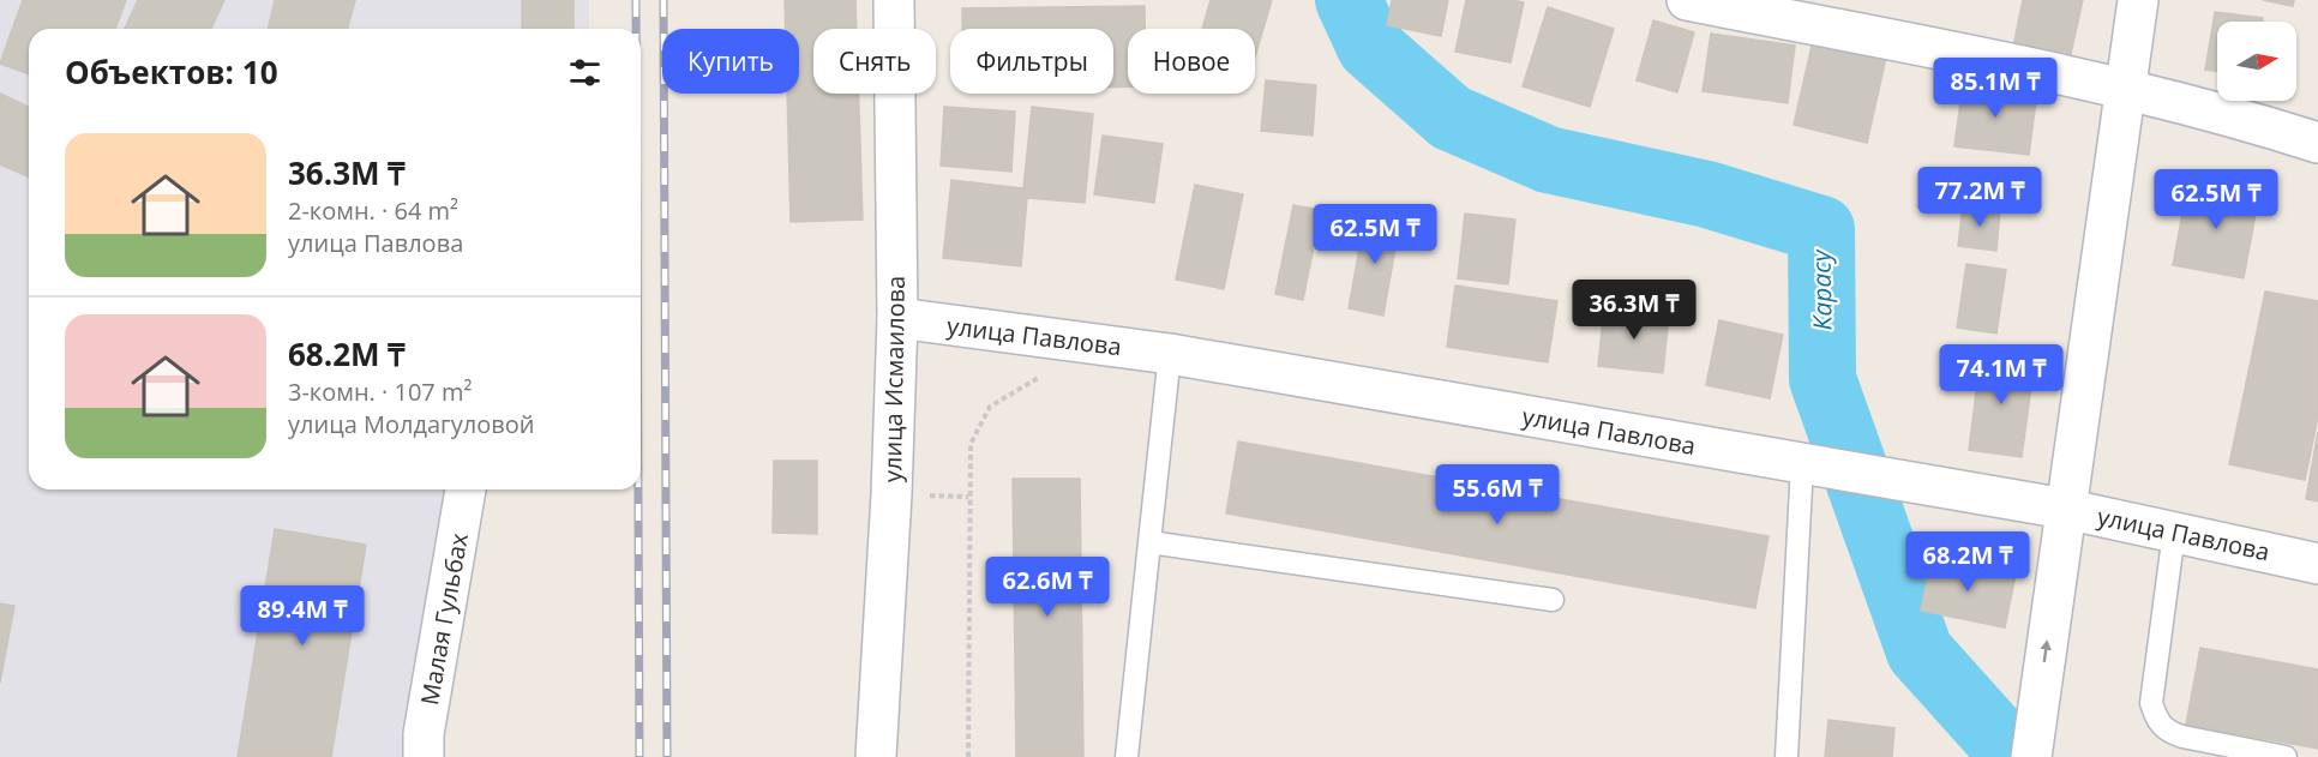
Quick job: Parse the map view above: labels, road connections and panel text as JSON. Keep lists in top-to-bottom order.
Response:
{
  "streets": {
    "street": ["улица Павлова", "улица Исмаилова", "Малая Гульбах"]
  },
  "crossings": [
    ["улица Павлова", "улица Исмаилова"]
  ],
  "water": ["Карасу"],
  "north": "right",
  "page": {
    "chip": [
      "Купить",
      "Снять",
      "Фильтры",
      "Новое"
    ],
    "heading": "Объектов: 10",
    "price": [
      "85.1M ₸",
      "77.2M ₸",
      "62.5M ₸",
      "62.5M ₸",
      "36.3M ₸",
      "74.1M ₸",
      "55.6M ₸",
      "68.2M ₸",
      "62.6M ₸",
      "89.4M ₸"
    ],
    "list": [
      {
        "name": "36.3M ₸",
        "note": "2-комн. · 64 m² · улица Павлова"
      },
      {
        "name": "68.2M ₸",
        "note": "3-комн. · 107 m² · улица Молдагуловой"
      }
    ]
  }
}
